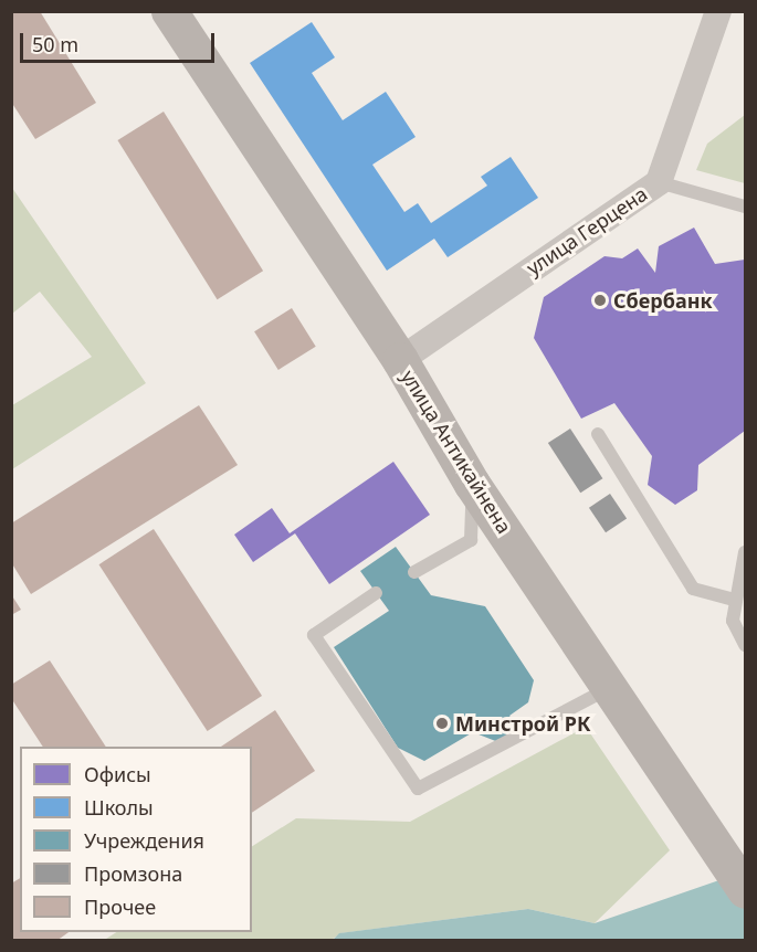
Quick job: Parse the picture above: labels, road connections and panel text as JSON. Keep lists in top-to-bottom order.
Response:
{
  "streets": {
    "main road": ["улица Антикайнена"],
    "street": ["улица Герцена"]
  },
  "crossings": [
    ["улица Герцена", "улица Антикайнена"]
  ],
  "places": ["Сбербанк", "Минстрой РК"],
  "legend": [
    "Офисы",
    "Школы",
    "Учреждения",
    "Промзона",
    "Прочее"
  ],
  "scale_bar": "50 m"
}
